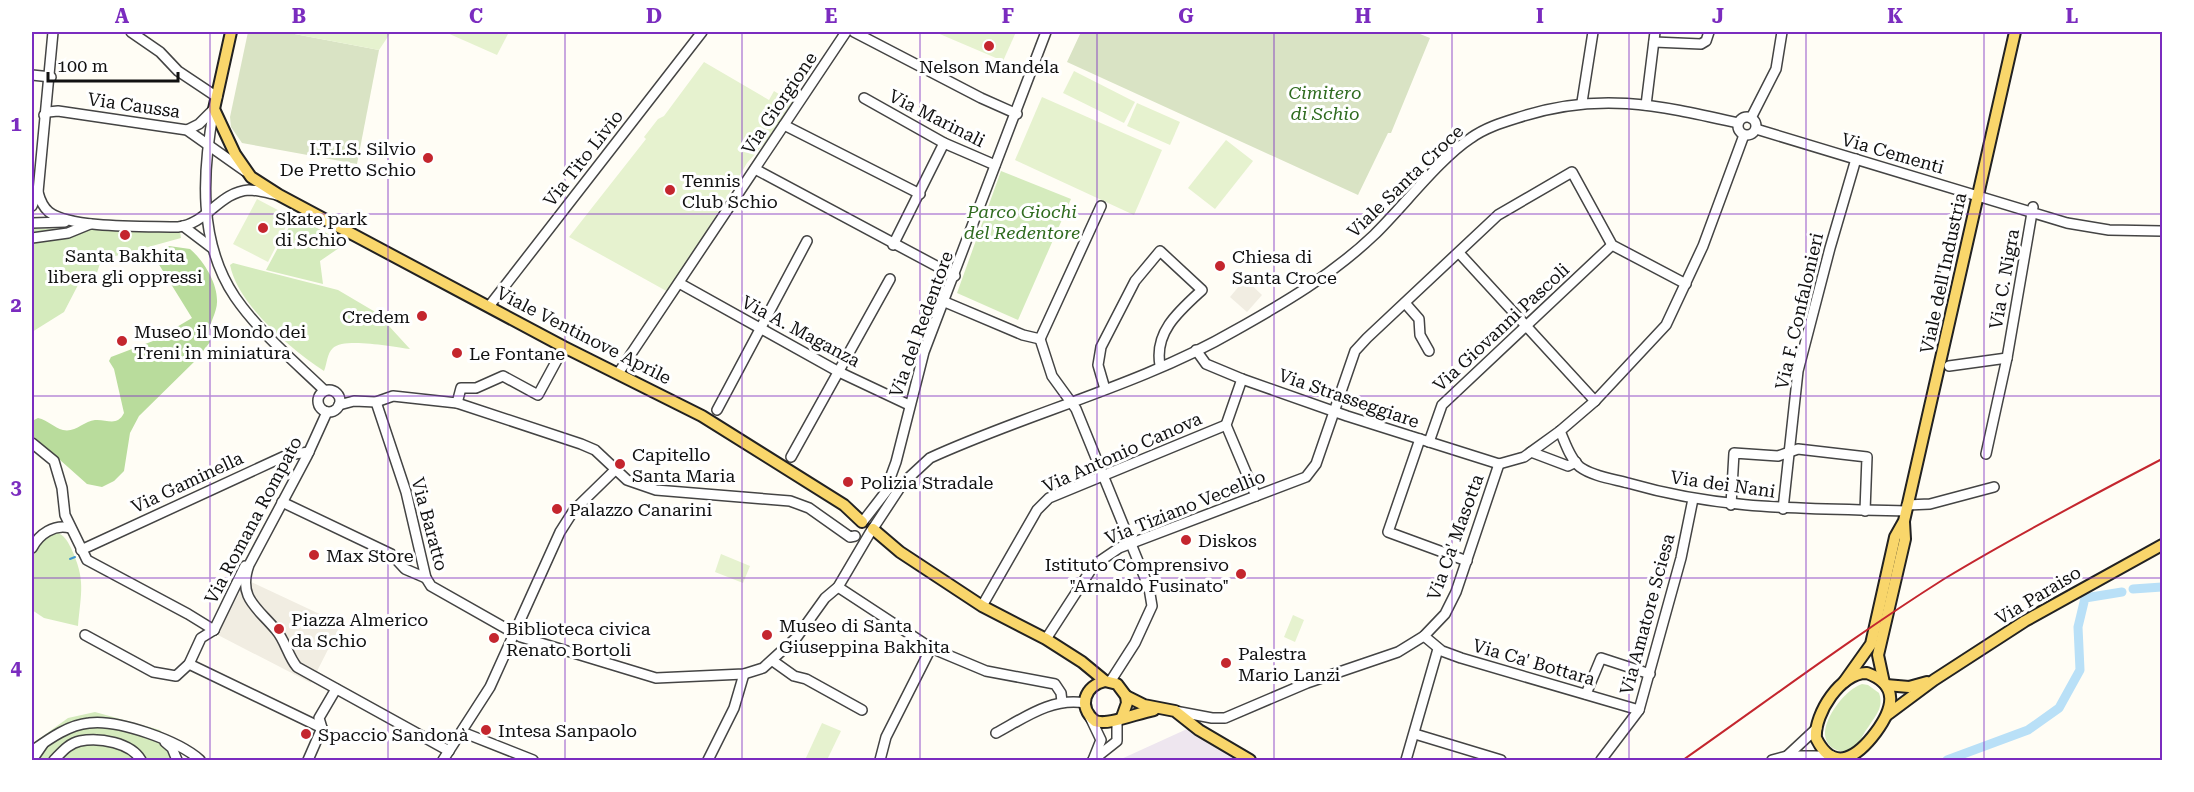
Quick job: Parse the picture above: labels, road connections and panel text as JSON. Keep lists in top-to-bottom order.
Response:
{
  "streets": {
    "main road": ["Viale dell'Industria", "Viale Ventinove Aprile", "Via Paraiso"],
    "street": [
      "Via Giorgione",
      "Via Caussa",
      "Via Marinali",
      "Via Cementi",
      "Via Tito Livio",
      "Viale Santa Croce",
      "Via C. Nigra",
      "Via F. Confalonieri",
      "Via del Redentore",
      "Via Giovanni Pascoli",
      "Via A. Maganza",
      "Via Strasseggiare",
      "Via Antonio Canova",
      "Via Gaminella",
      "Via dei Nani",
      "Via Tiziano Vecellio",
      "Via Romana Rompato",
      "Via Baratto",
      "Via Ca' Masotta",
      "Via Amatore Sciesa",
      "Via Ca' Bottara"
    ]
  },
  "crossings": [
    ["Via Giorgione", "Via A. Maganza"],
    ["Via Giorgione", "Viale Ventinove Aprile"],
    ["Via Caussa", "Viale Ventinove Aprile"],
    ["Via Marinali", "Via del Redentore"],
    ["Via Cementi", "Viale Santa Croce"],
    ["Via Cementi", "Viale dell'Industria"],
    ["Via Cementi", "Via C. Nigra"],
    ["Via Cementi", "Via F. Confalonieri"],
    ["Via Tito Livio", "Viale Ventinove Aprile"],
    ["Viale Santa Croce", "Via del Redentore"],
    ["Viale Santa Croce", "Viale Ventinove Aprile"],
    ["Viale Santa Croce", "Via Strasseggiare"],
    ["Viale dell'Industria", "Via dei Nani"],
    ["Viale dell'Industria", "Via Paraiso"],
    ["Via F. Confalonieri", "Via dei Nani"],
    ["Via del Redentore", "Via A. Maganza"],
    ["Via Giovanni Pascoli", "Via Strasseggiare"],
    ["Via Giovanni Pascoli", "Via Tiziano Vecellio"],
    ["Via Giovanni Pascoli", "Via Ca' Masotta"],
    ["Via Strasseggiare", "Via Tiziano Vecellio"],
    ["Via Strasseggiare", "Via Ca' Masotta"],
    ["Via Gaminella", "Via Romana Rompato"],
    ["Via dei Nani", "Via Amatore Sciesa"],
    ["Via Ca' Masotta", "Via Ca' Bottara"],
    ["Via Amatore Sciesa", "Via Ca' Bottara"]
  ],
  "parks": ["Cimitero di Schio", "Parco Giochi del Redentore"],
  "places": [
    "Nelson Mandela",
    "I.T.I.S. Silvio De Pretto Schio",
    "Tennis Club Schio",
    "Skate park di Schio",
    "Santa Bakhita libera gli oppressi",
    "Chiesa di Santa Croce",
    "Credem",
    "Museo il Mondo dei Treni in miniatura",
    "Le Fontane",
    "Capitello Santa Maria",
    "Polizia Stradale",
    "Palazzo Canarini",
    "Diskos",
    "Max Store",
    "Istituto Comprensivo \"Arnaldo Fusinato\"",
    "Piazza Almerico da Schio",
    "Museo di Santa Giuseppina Bakhita",
    "Biblioteca civica Renato Bortoli",
    "Palestra Mario Lanzi",
    "Intesa Sanpaolo",
    "Spaccio Sandonà"
  ],
  "scale_bar": "100 m",
  "grid": {
    "columns": [
      "A",
      "B",
      "C",
      "D",
      "E",
      "F",
      "G",
      "H",
      "I",
      "J",
      "K",
      "L"
    ],
    "rows": [
      "1",
      "2",
      "3",
      "4"
    ]
  }
}
